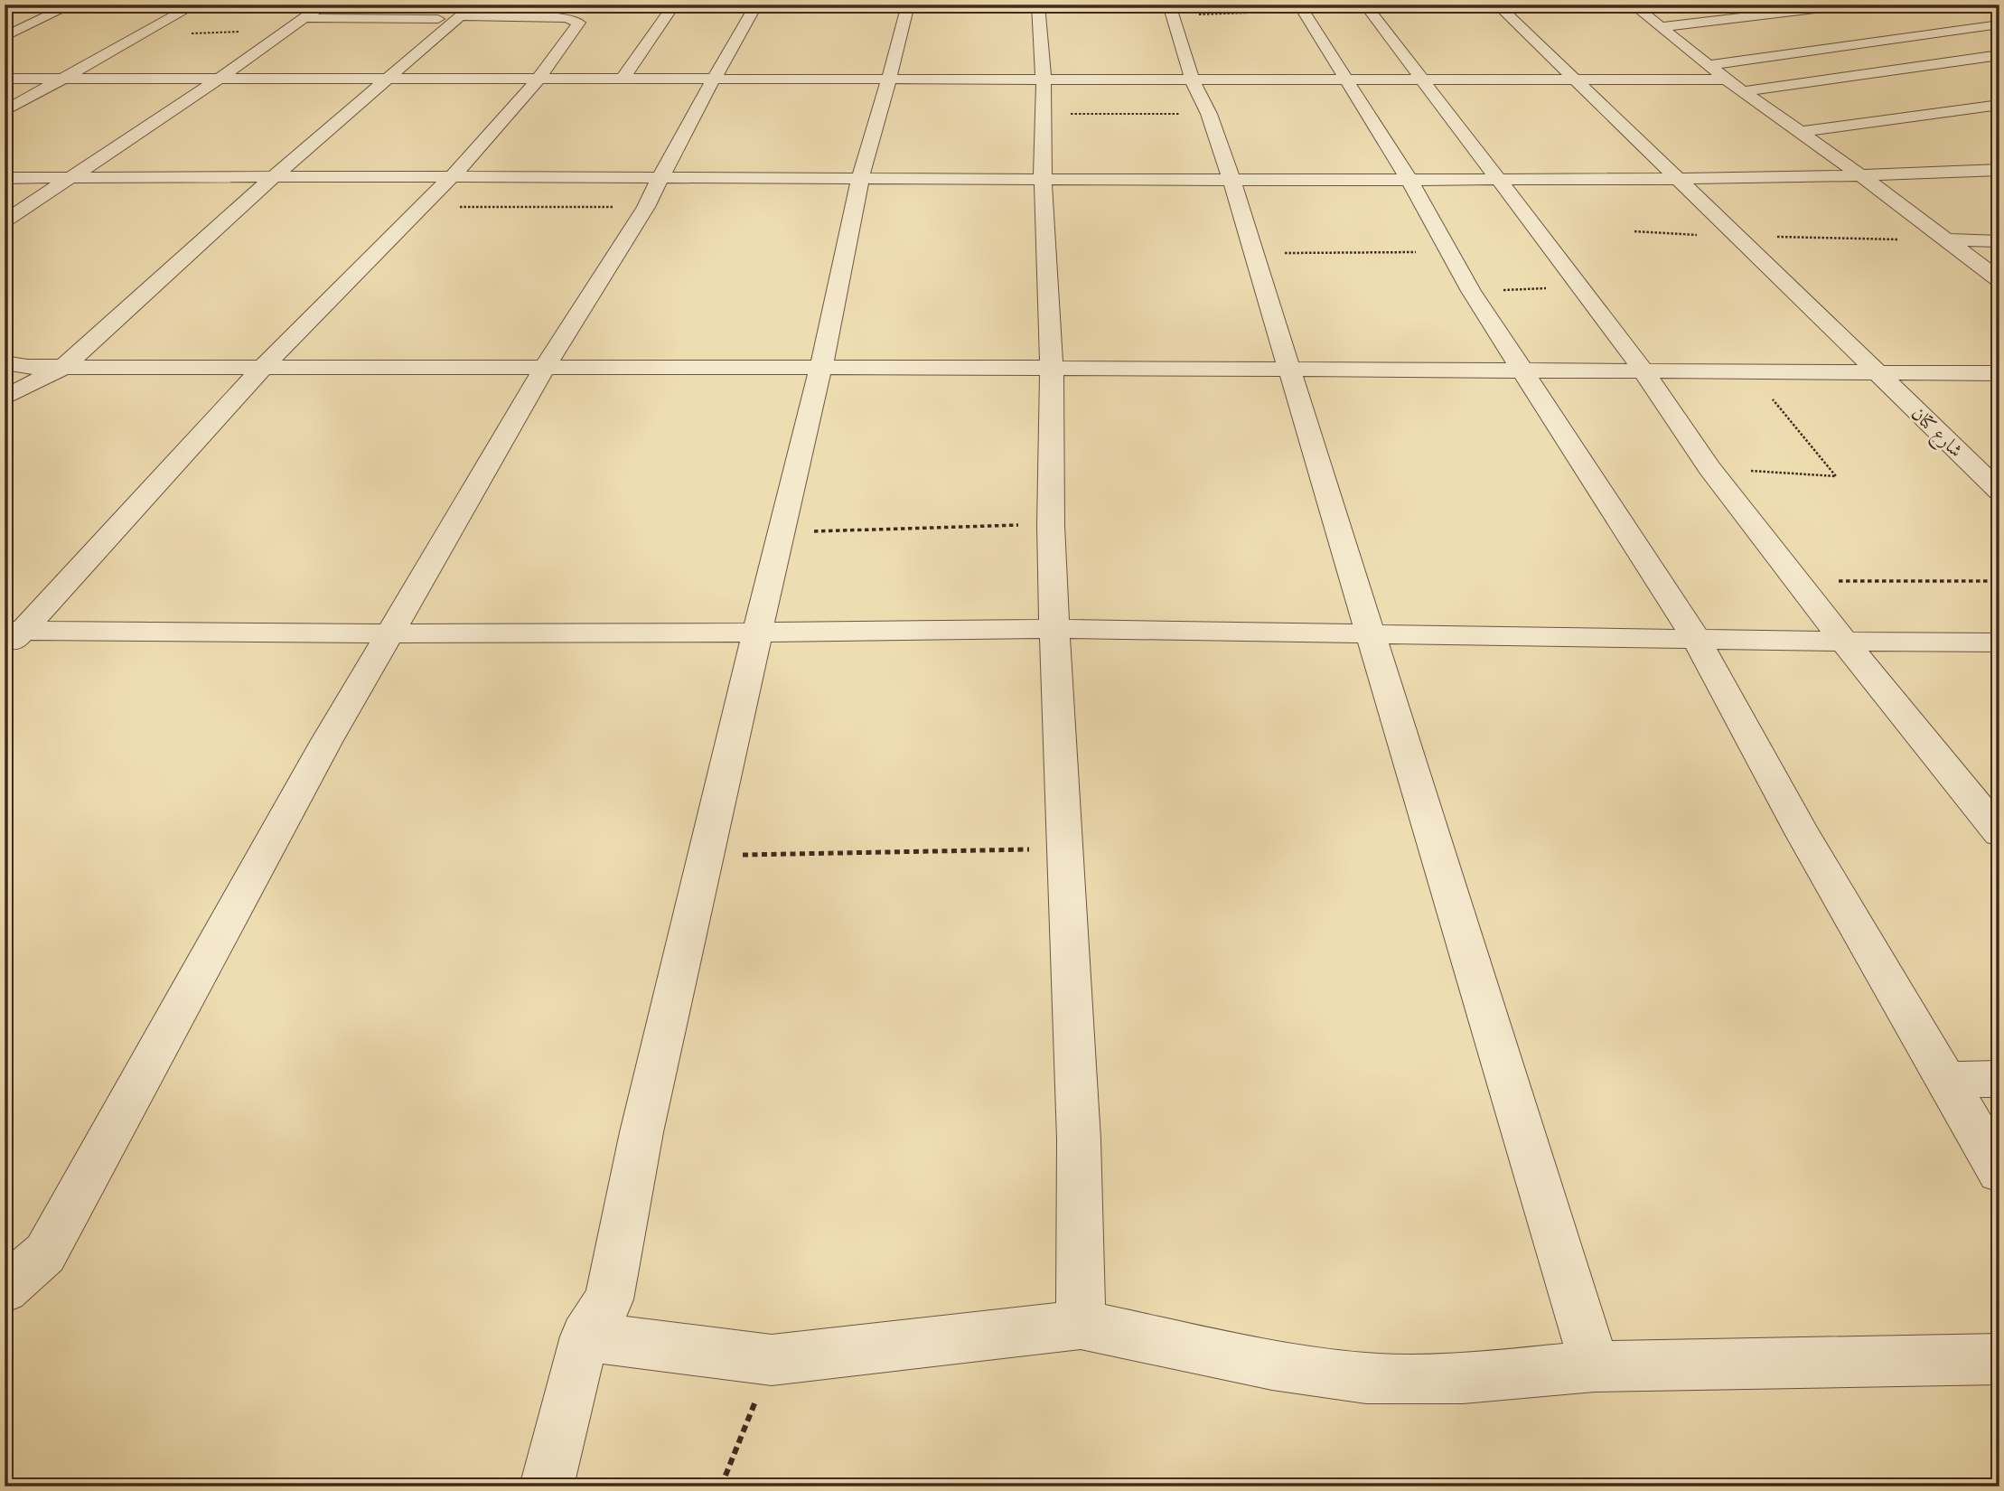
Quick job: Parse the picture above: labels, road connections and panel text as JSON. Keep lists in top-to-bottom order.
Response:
{
  "streets": {
    "street": ["شارع كتان"]
  }
}
